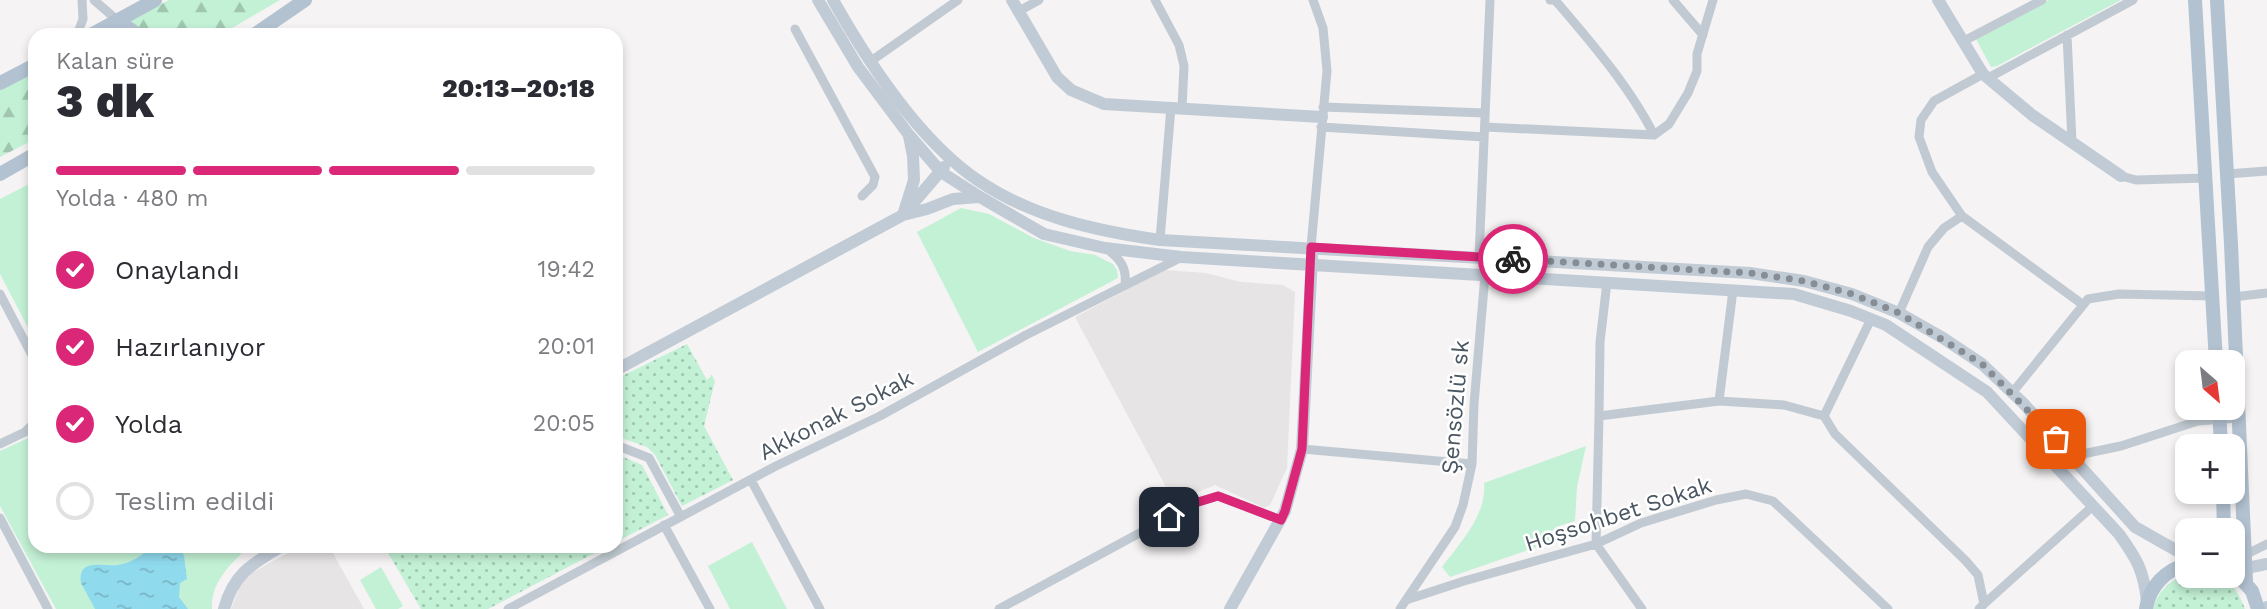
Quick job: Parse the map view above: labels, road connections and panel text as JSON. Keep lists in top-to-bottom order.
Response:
{
  "streets": {
    "street": ["Şensözlü sk", "Akkonak Sokak", "Hoşsohbet Sokak"]
  },
  "crossings": [
    ["Şensözlü sk", "Hoşsohbet Sokak"]
  ],
  "north": "bottom right",
  "page": {
    "heading": ["3 dk", "Kalan süre", "20:13–20:18"],
    "bar": "Yolda · 480 m",
    "list": [
      ["Onaylandı", "19:42"],
      ["Hazırlanıyor", "20:01"],
      ["Yolda", "20:05"],
      "Teslim edildi"
    ],
    "map_buttons": ["+", "−"]
  }
}
